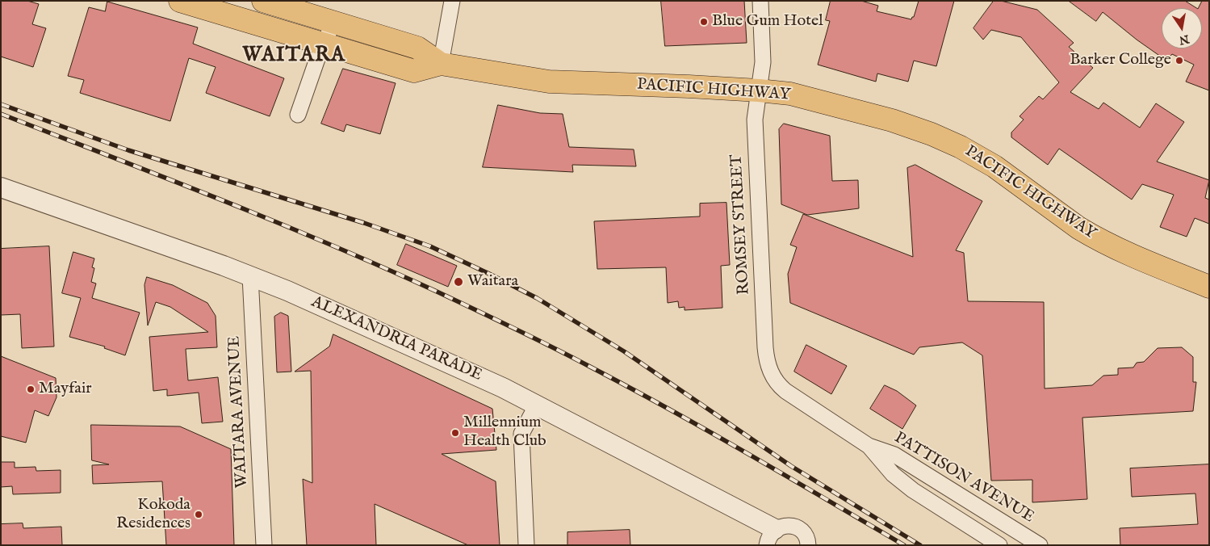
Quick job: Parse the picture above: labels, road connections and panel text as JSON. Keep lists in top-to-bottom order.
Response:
{
  "streets": {
    "main road": ["PACIFIC HIGHWAY"],
    "street": [
      "ROMSEY STREET",
      "ALEXANDRIA PARADE",
      "WAITARA AVENUE",
      "PATTISON AVENUE"
    ]
  },
  "crossings": [
    ["PACIFIC HIGHWAY", "ROMSEY STREET"],
    ["ROMSEY STREET", "PATTISON AVENUE"],
    ["ALEXANDRIA PARADE", "WAITARA AVENUE"]
  ],
  "districts": ["WAITARA"],
  "places": [
    "Blue Gum Hotel",
    "Barker College",
    "Waitara",
    "Mayfair",
    "Millennium Health Club",
    "Kokoda Residences"
  ],
  "north": "bottom"
}
